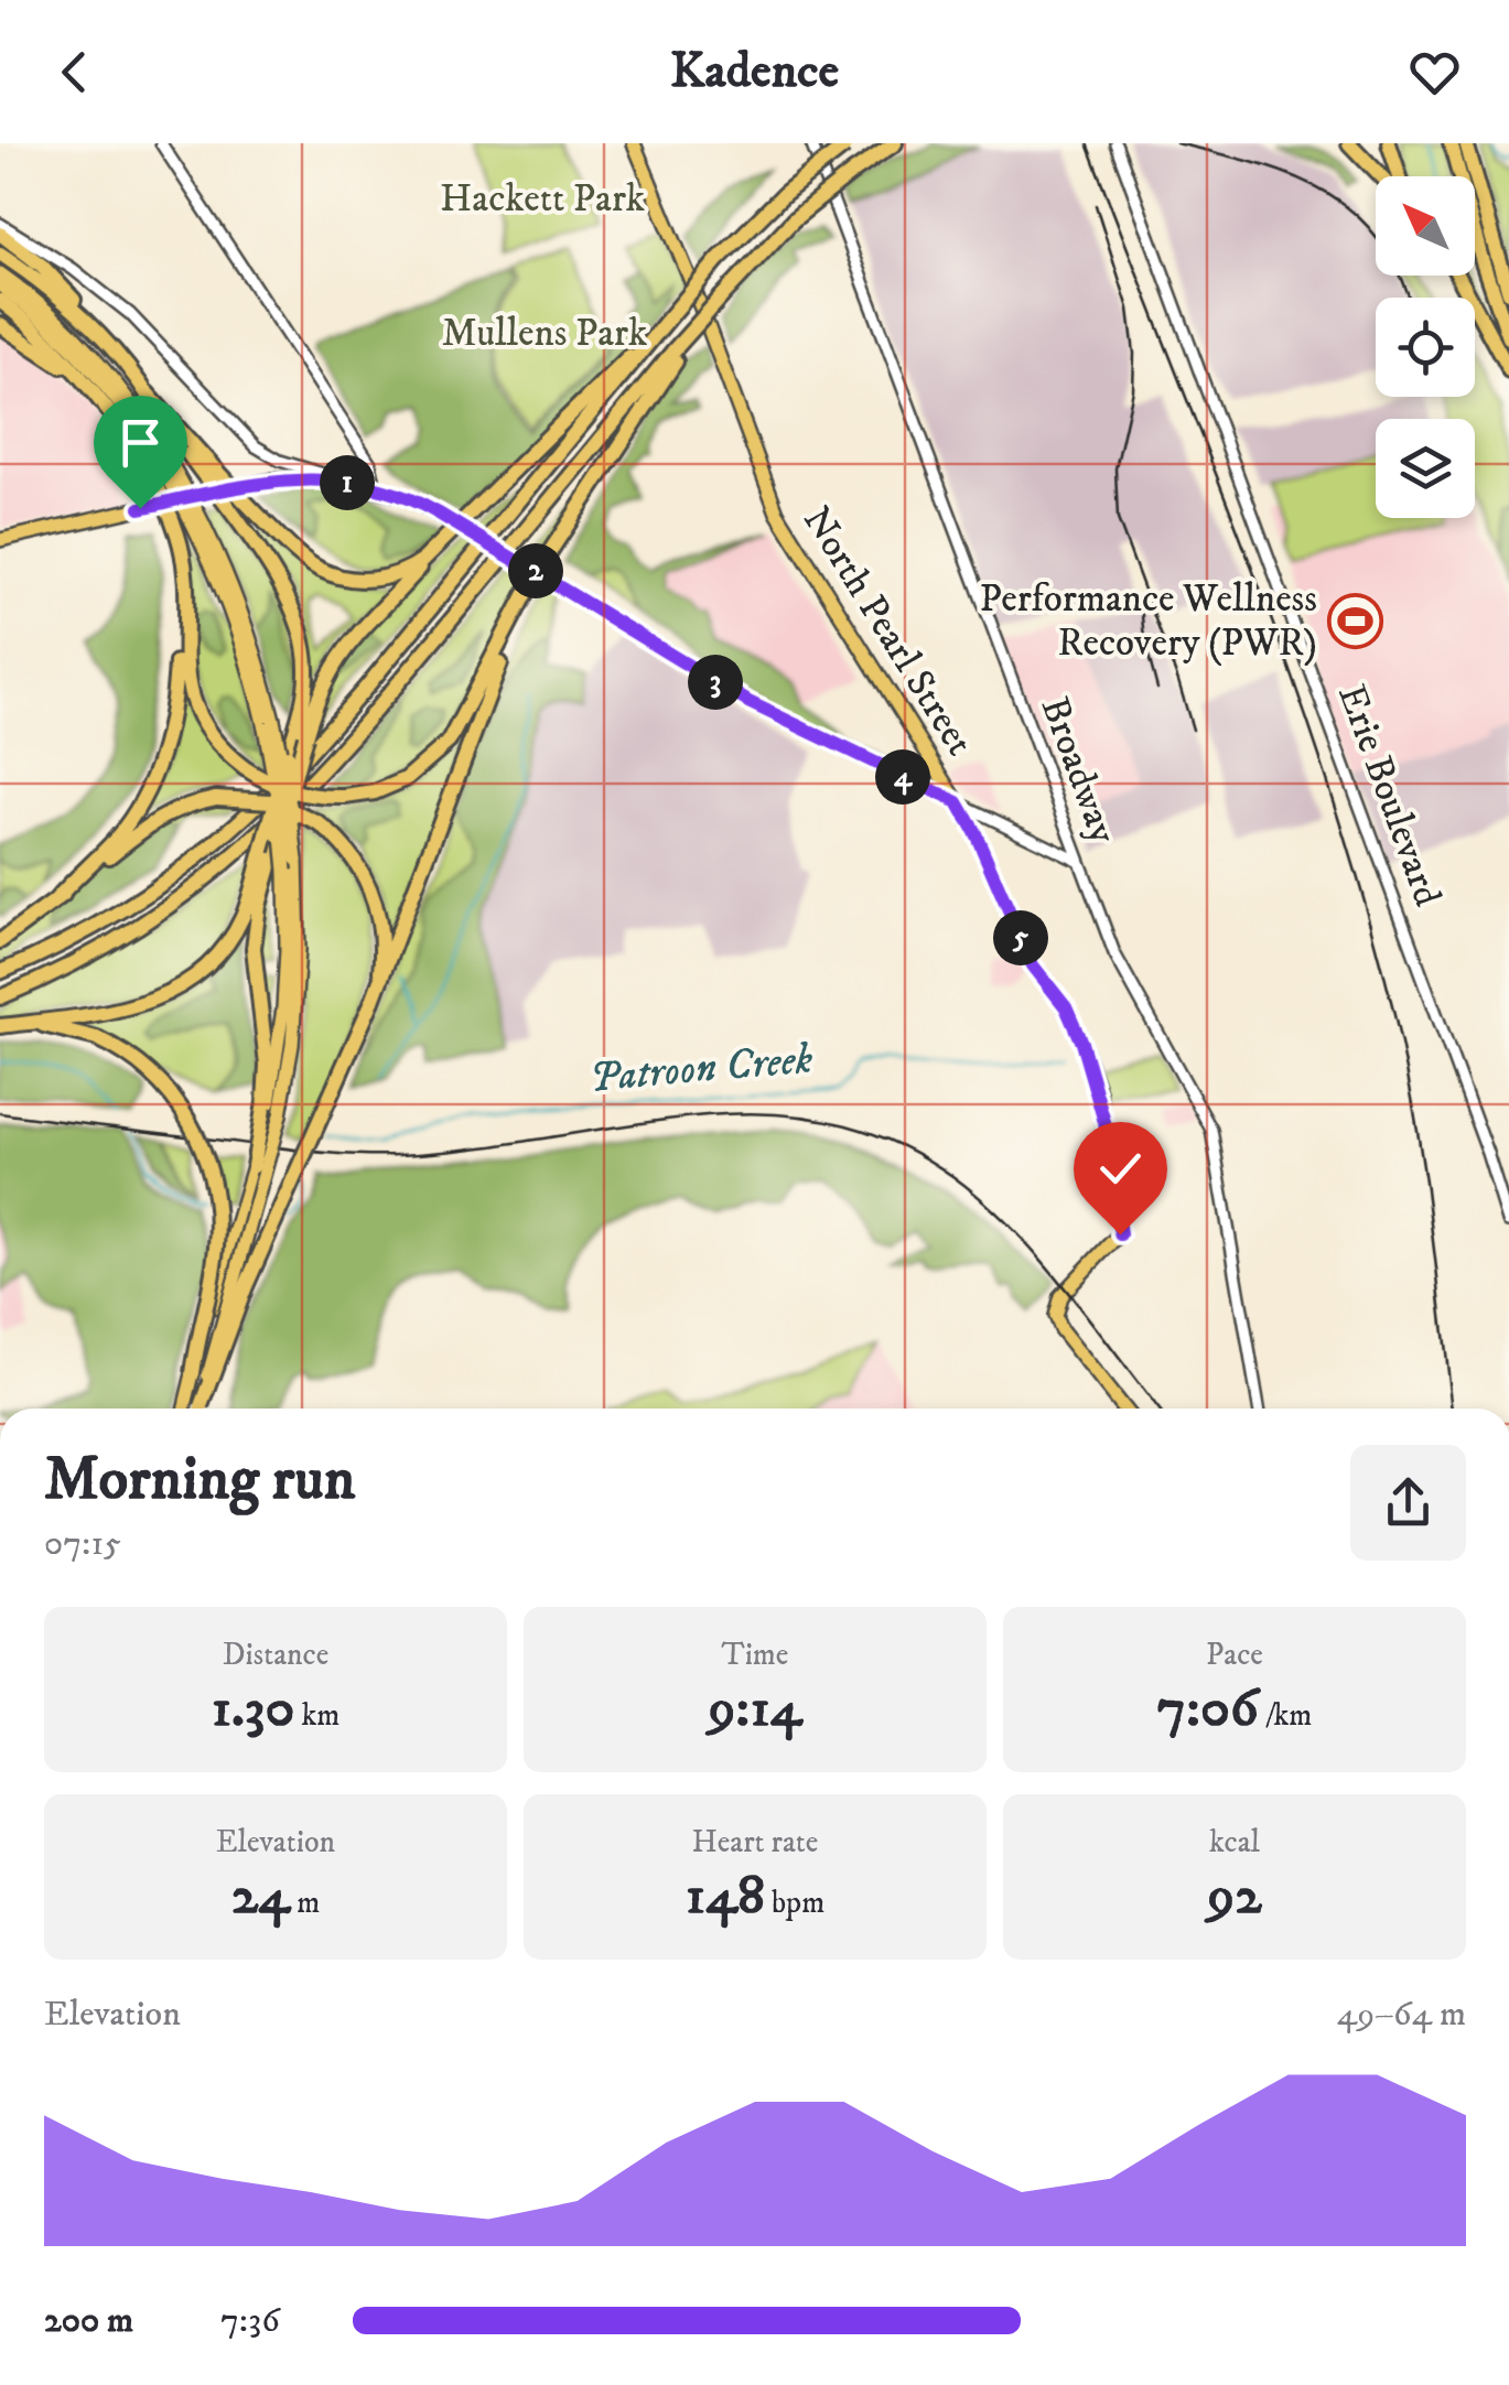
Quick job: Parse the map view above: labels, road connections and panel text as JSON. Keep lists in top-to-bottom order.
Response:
{
  "streets": {
    "main road": ["North Pearl Street"],
    "street": ["Broadway", "Erie Boulevard"]
  },
  "water": ["Patroon Creek"],
  "parks": ["Hackett Park", "Mullens Park"],
  "places": {
    "sports": ["Performance Wellness Recovery (PWR)"]
  },
  "north": "top left",
  "page": {
    "header": "Kadence",
    "pins": [
      "1",
      "2",
      "3",
      "4",
      "5"
    ],
    "heading": ["Morning run", "07:15"],
    "stats": [
      ["Distance", "1.30 km"],
      ["Time", "9:14"],
      ["Pace", "7:06 /km"],
      ["Elevation", "24 m"],
      ["Heart rate", "148 bpm"],
      ["kcal", "92"]
    ],
    "chart": ["Elevation", "49–64 m"],
    "list": [
      {
        "name": "200 m",
        "note": "7:36"
      }
    ]
  }
}
